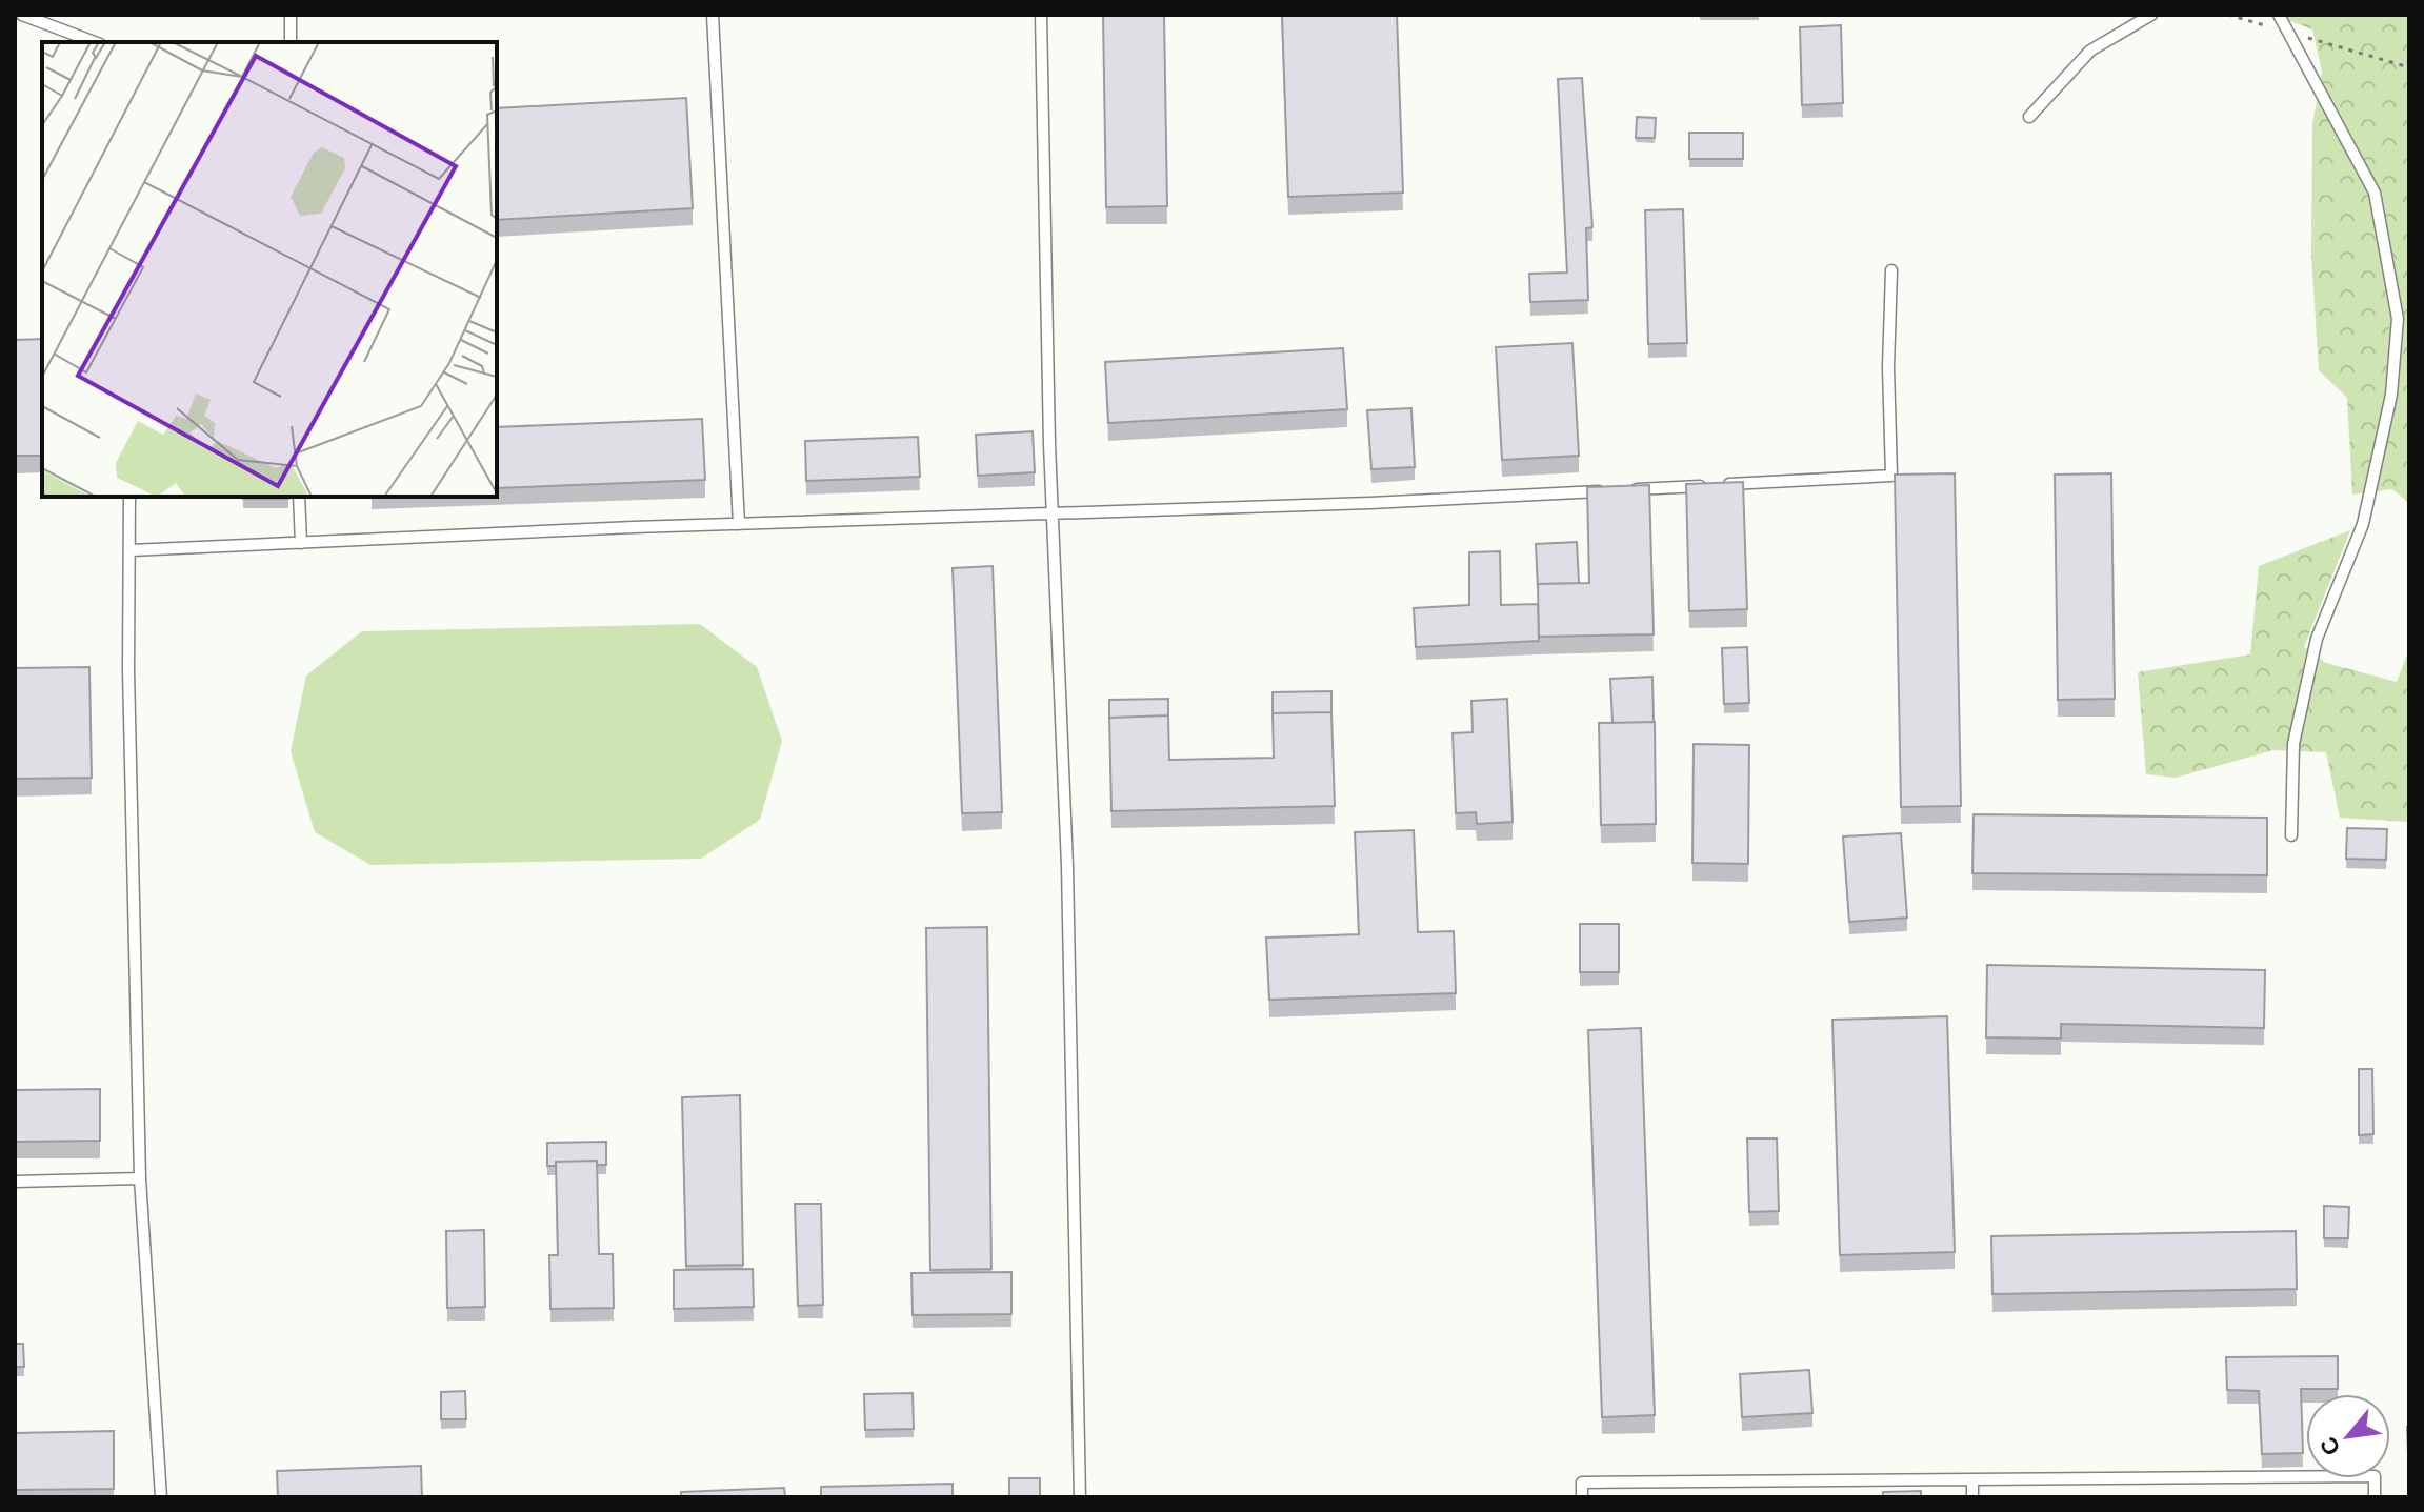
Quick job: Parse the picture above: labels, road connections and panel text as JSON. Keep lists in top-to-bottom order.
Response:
{
  "north": "bottom left"
}
